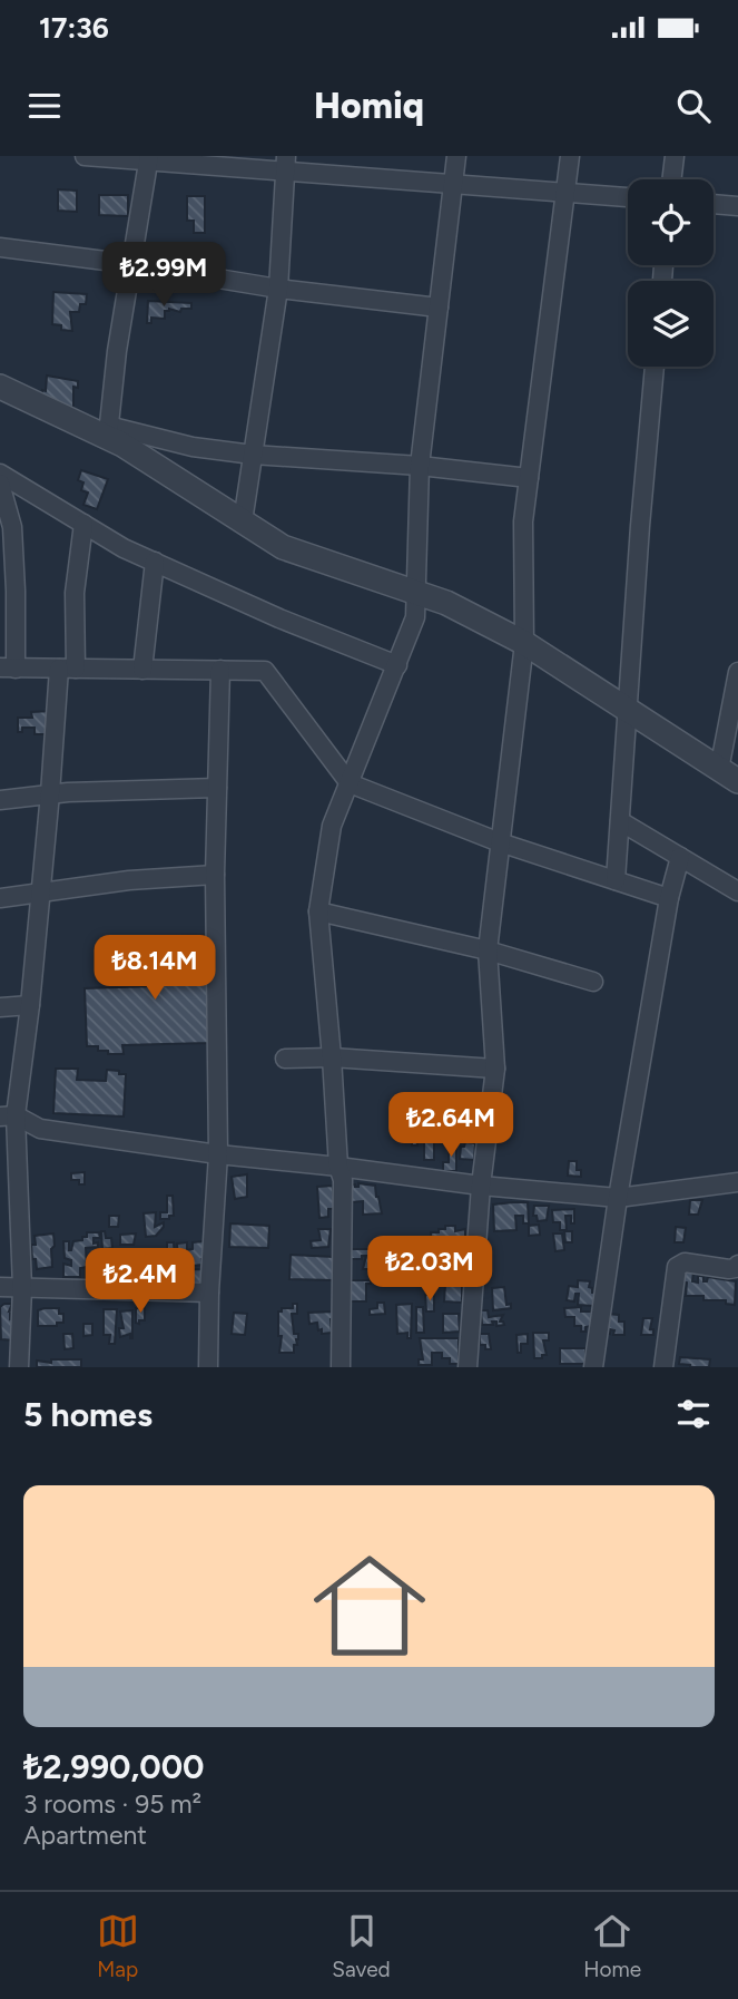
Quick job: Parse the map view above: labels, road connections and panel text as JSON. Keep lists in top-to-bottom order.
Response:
{
  "page": {
    "status": "17:36",
    "header": "Homiq",
    "price": [
      "₺2.99M",
      "₺8.14M",
      "₺2.64M",
      "₺2.03M",
      "₺2.4M"
    ],
    "heading": "5 homes",
    "list": [
      {
        "name": "₺2,990,000",
        "note": "3 rooms · 95 m² · Apartment"
      }
    ],
    "tabs": ["Map", "Saved", "Home"]
  }
}
